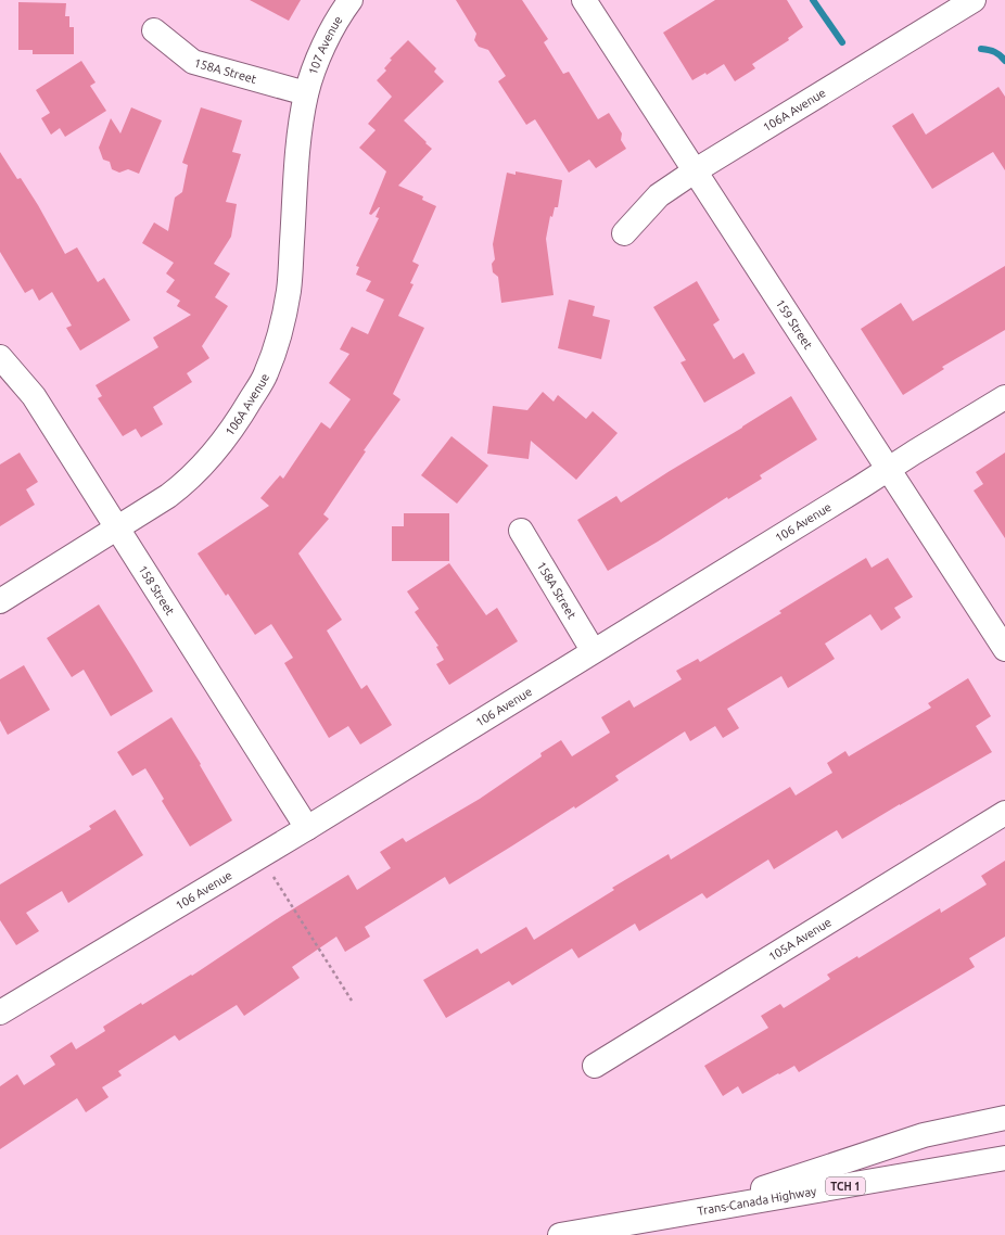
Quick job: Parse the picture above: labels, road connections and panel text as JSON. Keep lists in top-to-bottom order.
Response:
{
  "streets": {
    "main road": [
      "107 Avenue",
      "158A Street",
      "106A Avenue",
      "159 Street",
      "106 Avenue",
      "158 Street",
      "105A Avenue",
      "TCH 1",
      "Trans-Canada Highway"
    ]
  },
  "crossings": [
    ["107 Avenue", "158A Street"],
    ["107 Avenue", "106A Avenue"],
    ["158A Street", "106A Avenue"],
    ["158A Street", "106 Avenue"],
    ["106A Avenue", "159 Street"],
    ["106A Avenue", "158 Street"],
    ["159 Street", "106 Avenue"],
    ["106 Avenue", "158 Street"]
  ]
}
